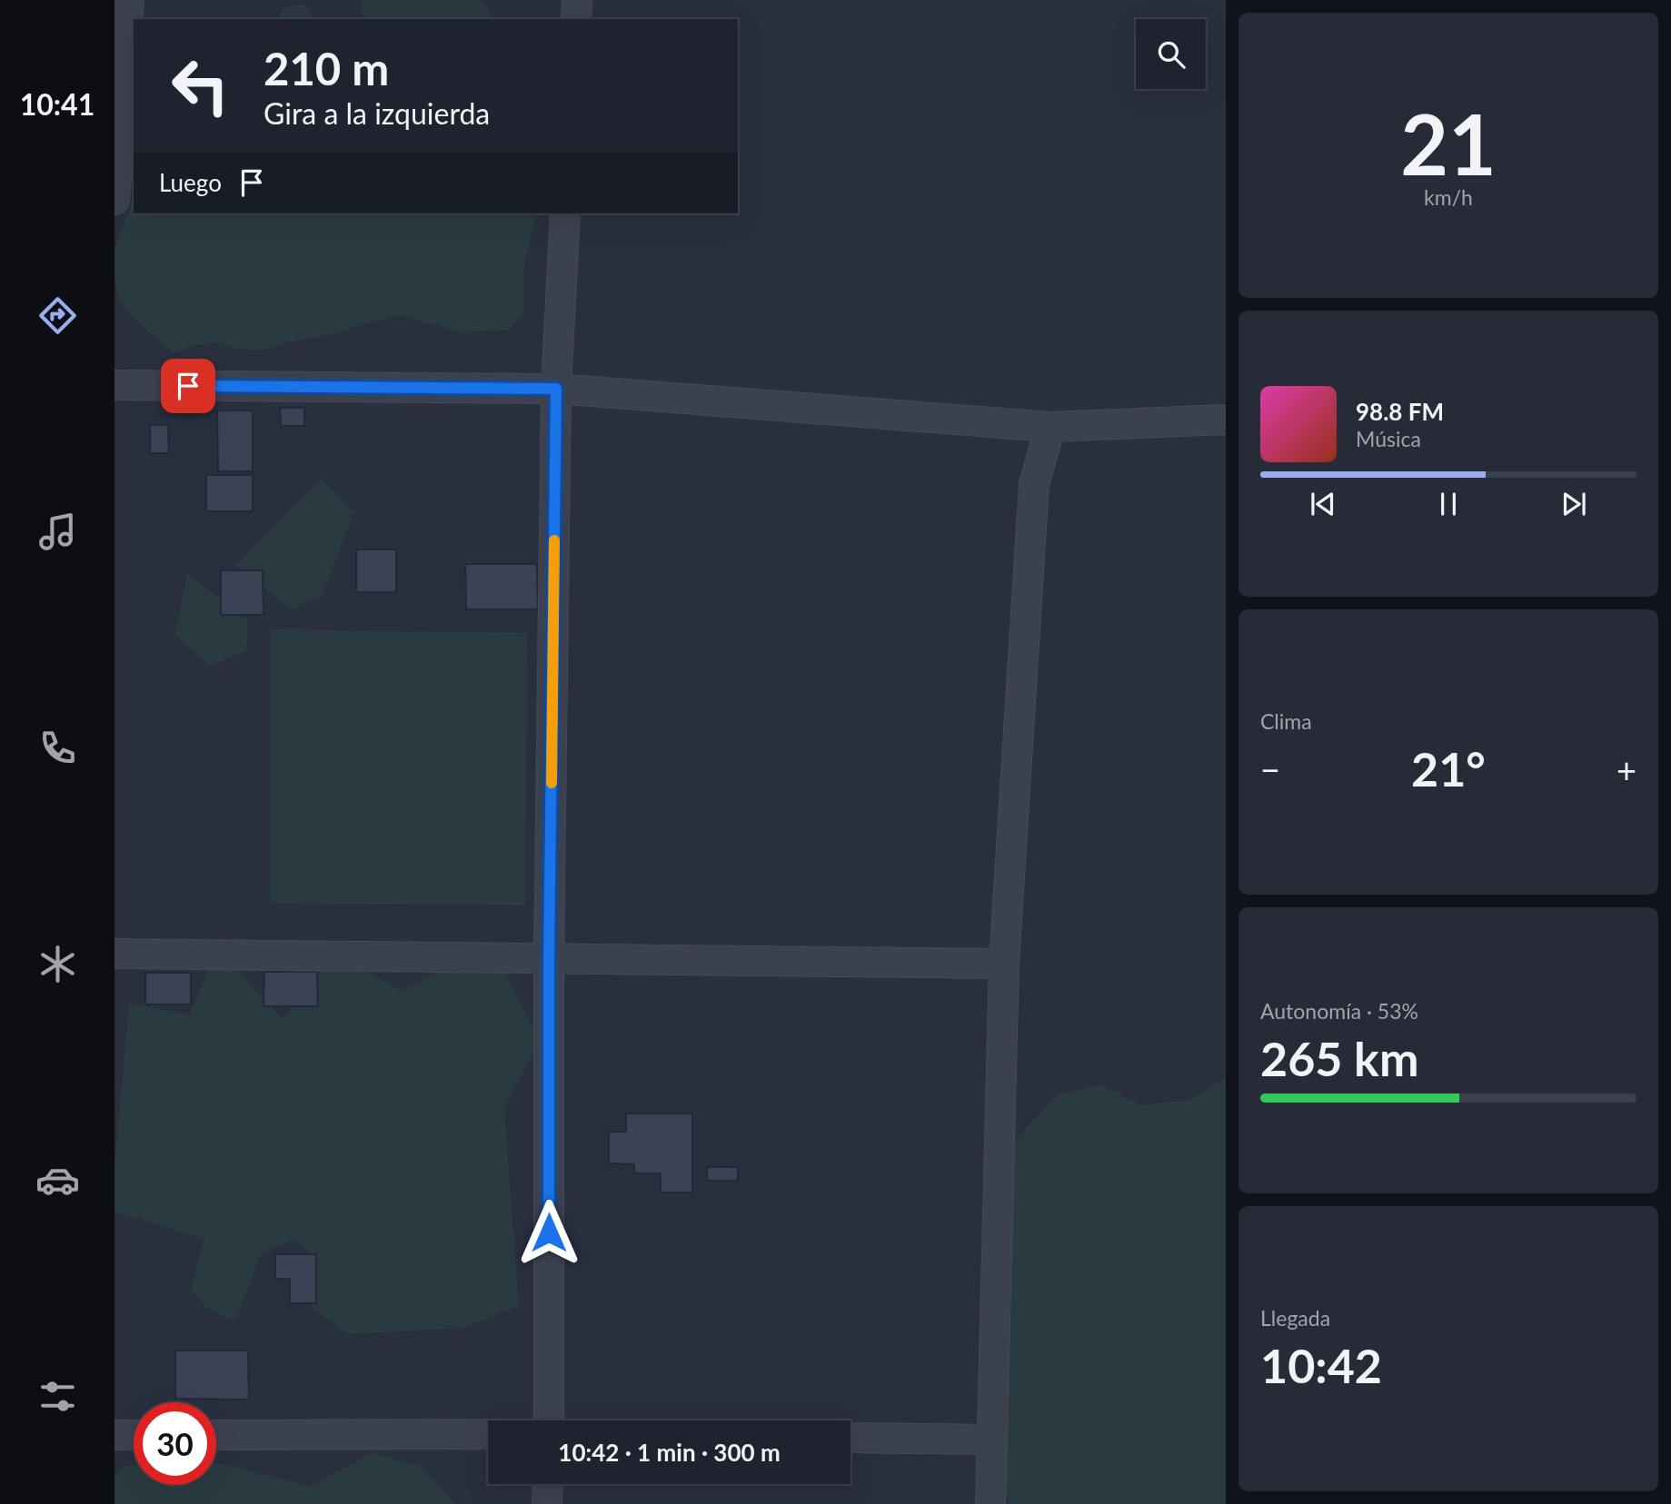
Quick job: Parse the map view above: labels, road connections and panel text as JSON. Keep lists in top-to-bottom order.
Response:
{
  "page": {
    "tabs": "10:41",
    "tile": [
      ["21", "km/h"],
      "Clima",
      ["Autonomía · 53%", "265 km"],
      ["Llegada", "10:42"]
    ],
    "turn": ["210 m", "Gira a la izquierda"],
    "then": "Luego",
    "song": ["98.8 FM", "Música"],
    "heat": ["−", "21°", "+"],
    "limit": "30",
    "trip": "10:42 · 1 min · 300 m"
  }
}
